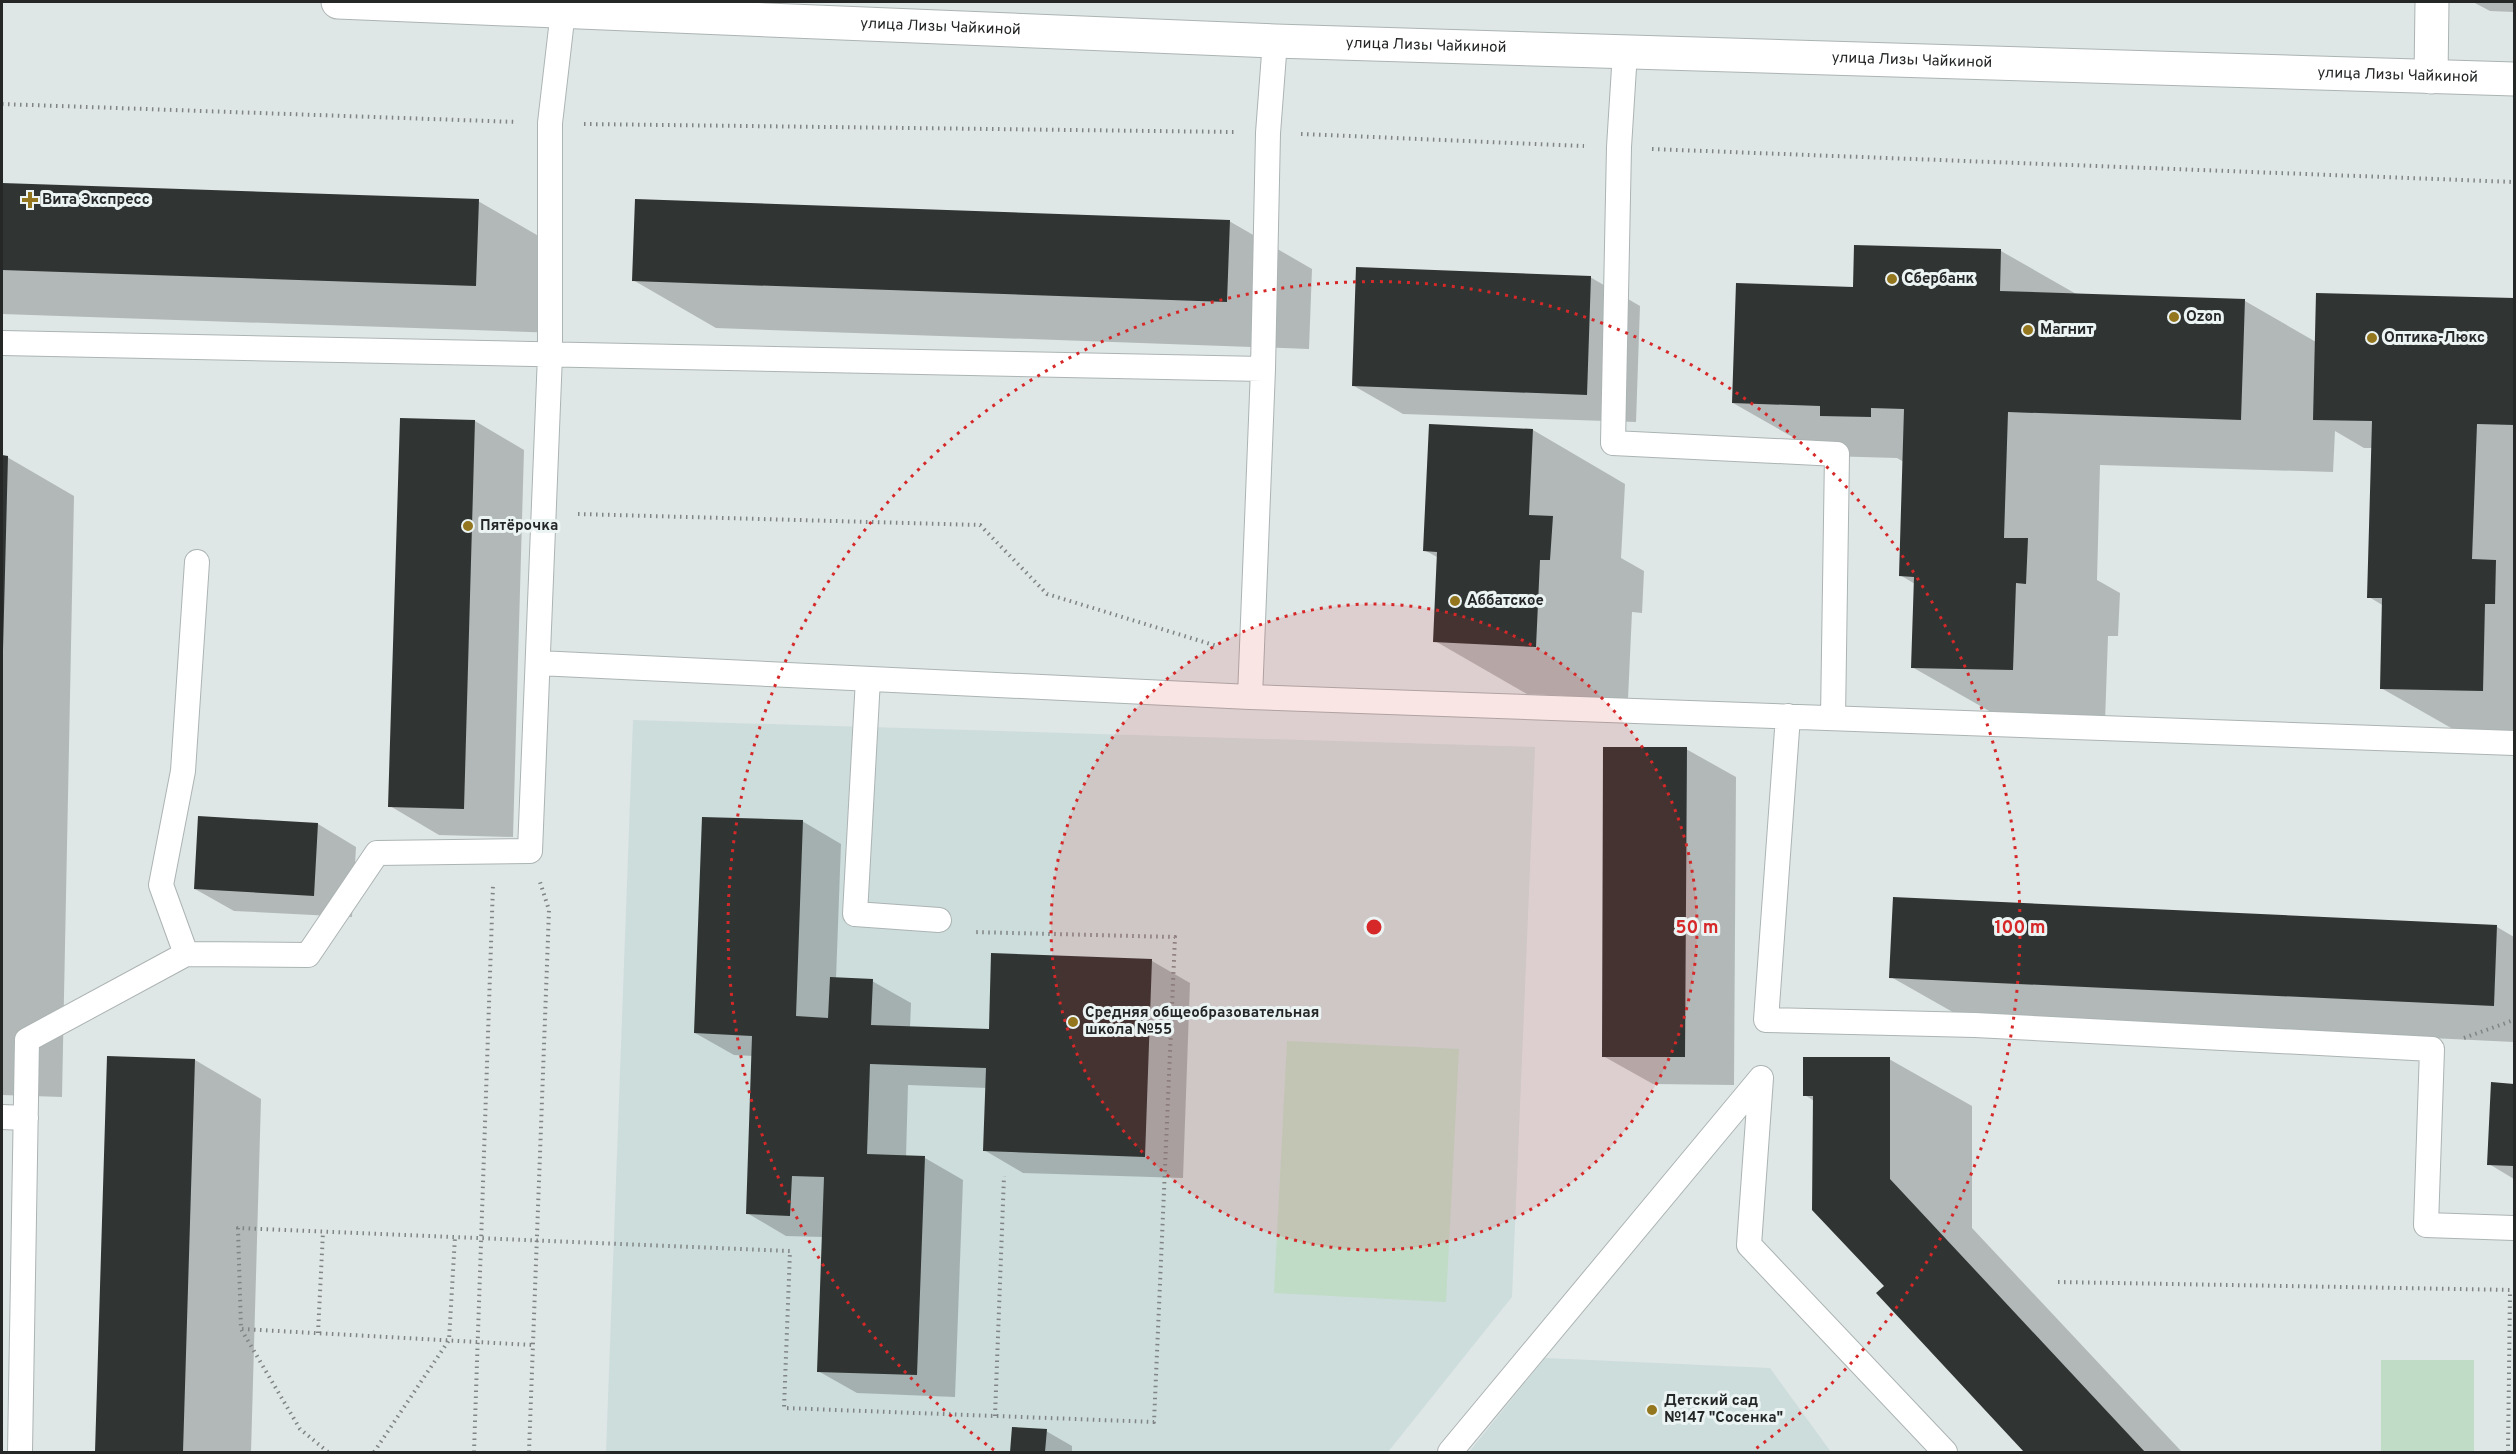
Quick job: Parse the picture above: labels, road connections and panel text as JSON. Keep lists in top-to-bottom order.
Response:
{
  "streets": {
    "main road": ["улица Лизы Чайкиной"]
  },
  "places": {
    "health": ["Вита Экспресс"],
    "other": [
      "Сбербанк",
      "Ozon",
      "Магнит",
      "Оптика-Люкс",
      "Пятёрочка",
      "Аббатское",
      "Средняя общеобразовательная школа №55",
      "Детский сад №147 \"Сосенка\""
    ]
  },
  "rings": ["50 m", "100 m"]
}
